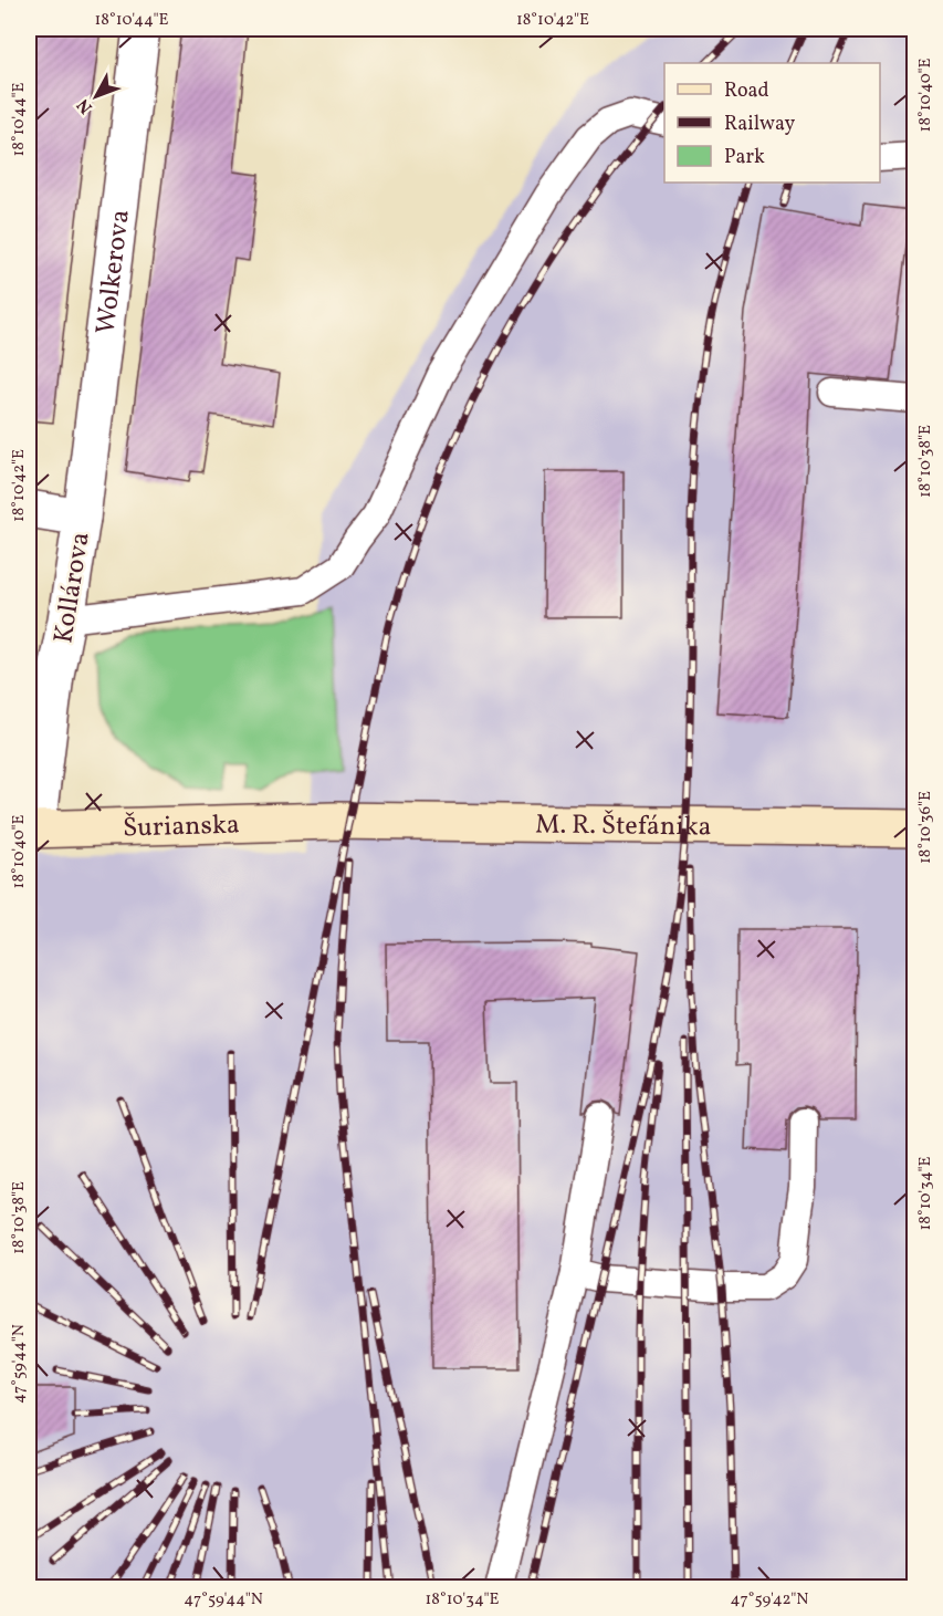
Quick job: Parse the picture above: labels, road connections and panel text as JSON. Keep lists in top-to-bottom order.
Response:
{
  "streets": {
    "street": [
      "Wolkerova",
      "Kollárova",
      "Šurianska",
      "M. R. Štefánika"
    ]
  },
  "crossings": [
    ["Wolkerova", "Kollárova"],
    ["Kollárova", "Šurianska"],
    ["Šurianska", "M. R. Štefánika"]
  ],
  "legend": ["Road", "Railway", "Park"],
  "north": "bottom left",
  "coordinates": [
    "18°10'44\"E",
    "18°10'42\"E",
    "18°10'40\"E",
    "18°10'38\"E",
    "18°10'36\"E",
    "18°10'34\"E",
    "47°59'44\"N",
    "47°59'42\"N"
  ]
}
